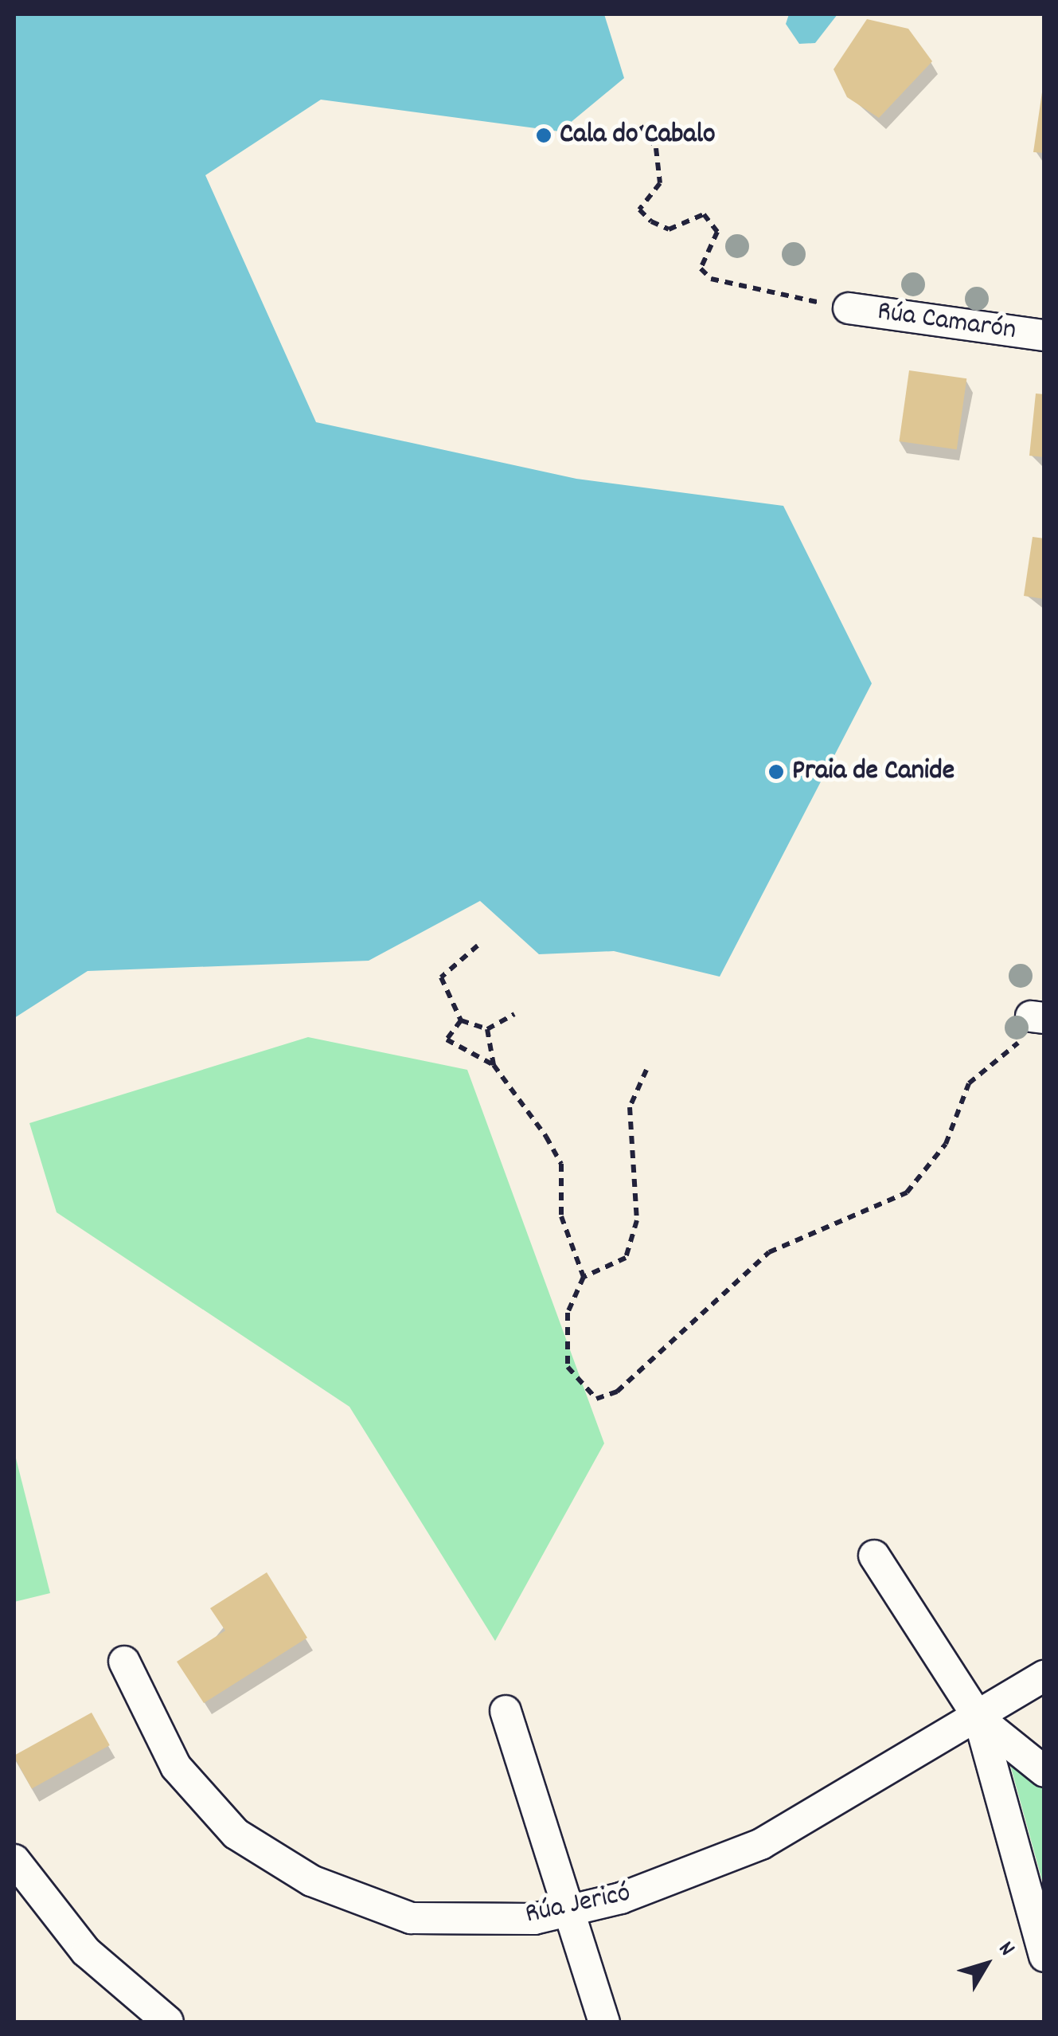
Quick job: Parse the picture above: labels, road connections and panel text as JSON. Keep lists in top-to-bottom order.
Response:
{
  "streets": {
    "street": ["Rúa Camarón", "Rúa Jericó"]
  },
  "places": ["Cala do Cabalo", "Praia de Canide"],
  "north": "top right"
}
